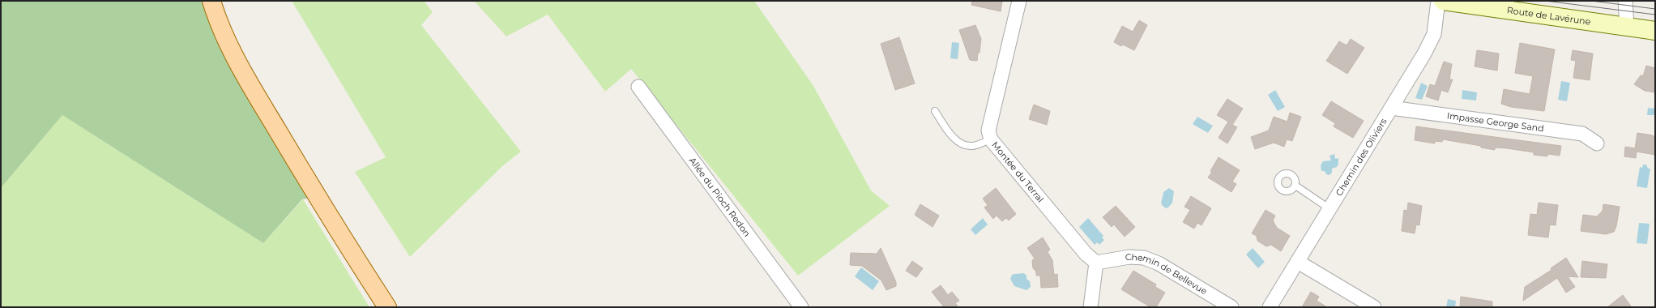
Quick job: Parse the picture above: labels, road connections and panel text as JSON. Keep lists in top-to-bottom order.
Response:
{
  "streets": {
    "main road": ["Route de Lavérune"],
    "street": [
      "Impasse George Sand",
      "Chemin des Oliviers",
      "Montée du Terral",
      "Allée du Pioch Redon",
      "Chemin de Bellevue"
    ]
  },
  "crossings": [
    ["Impasse George Sand", "Chemin des Oliviers"],
    ["Montée du Terral", "Chemin de Bellevue"]
  ]
}
